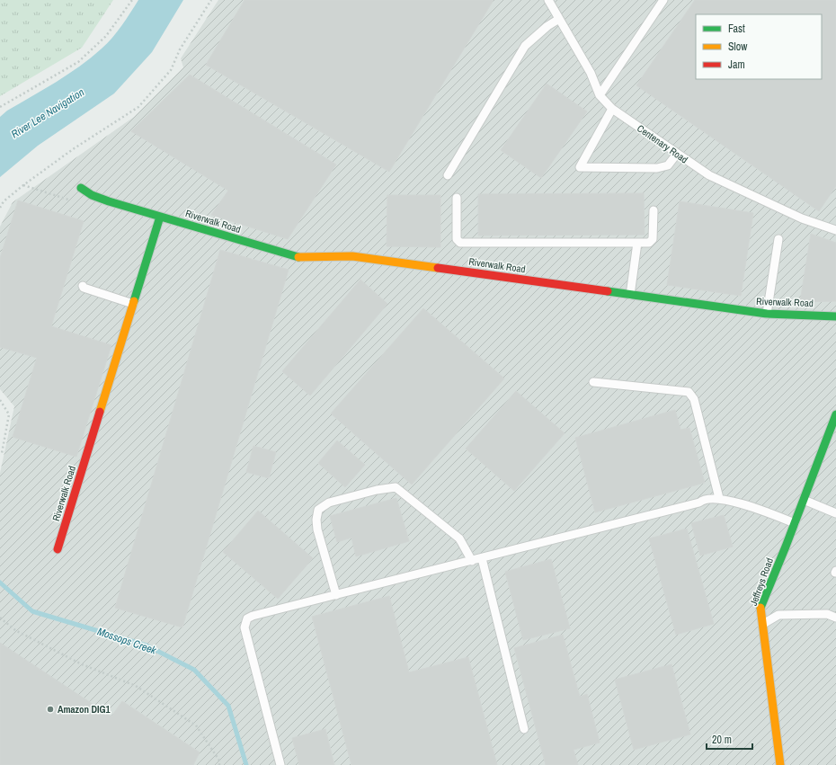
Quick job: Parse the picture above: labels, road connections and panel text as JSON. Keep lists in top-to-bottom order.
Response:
{
  "streets": {
    "street": ["Riverwalk Road", "Jeffreys Road"],
    "lane": ["Centenary Road"]
  },
  "water": ["River Lee Navigation", "Mossops Creek"],
  "places": ["Amazon DIG1"],
  "legend": ["Fast", "Slow", "Jam"],
  "scale_bar": "20 m"
}
